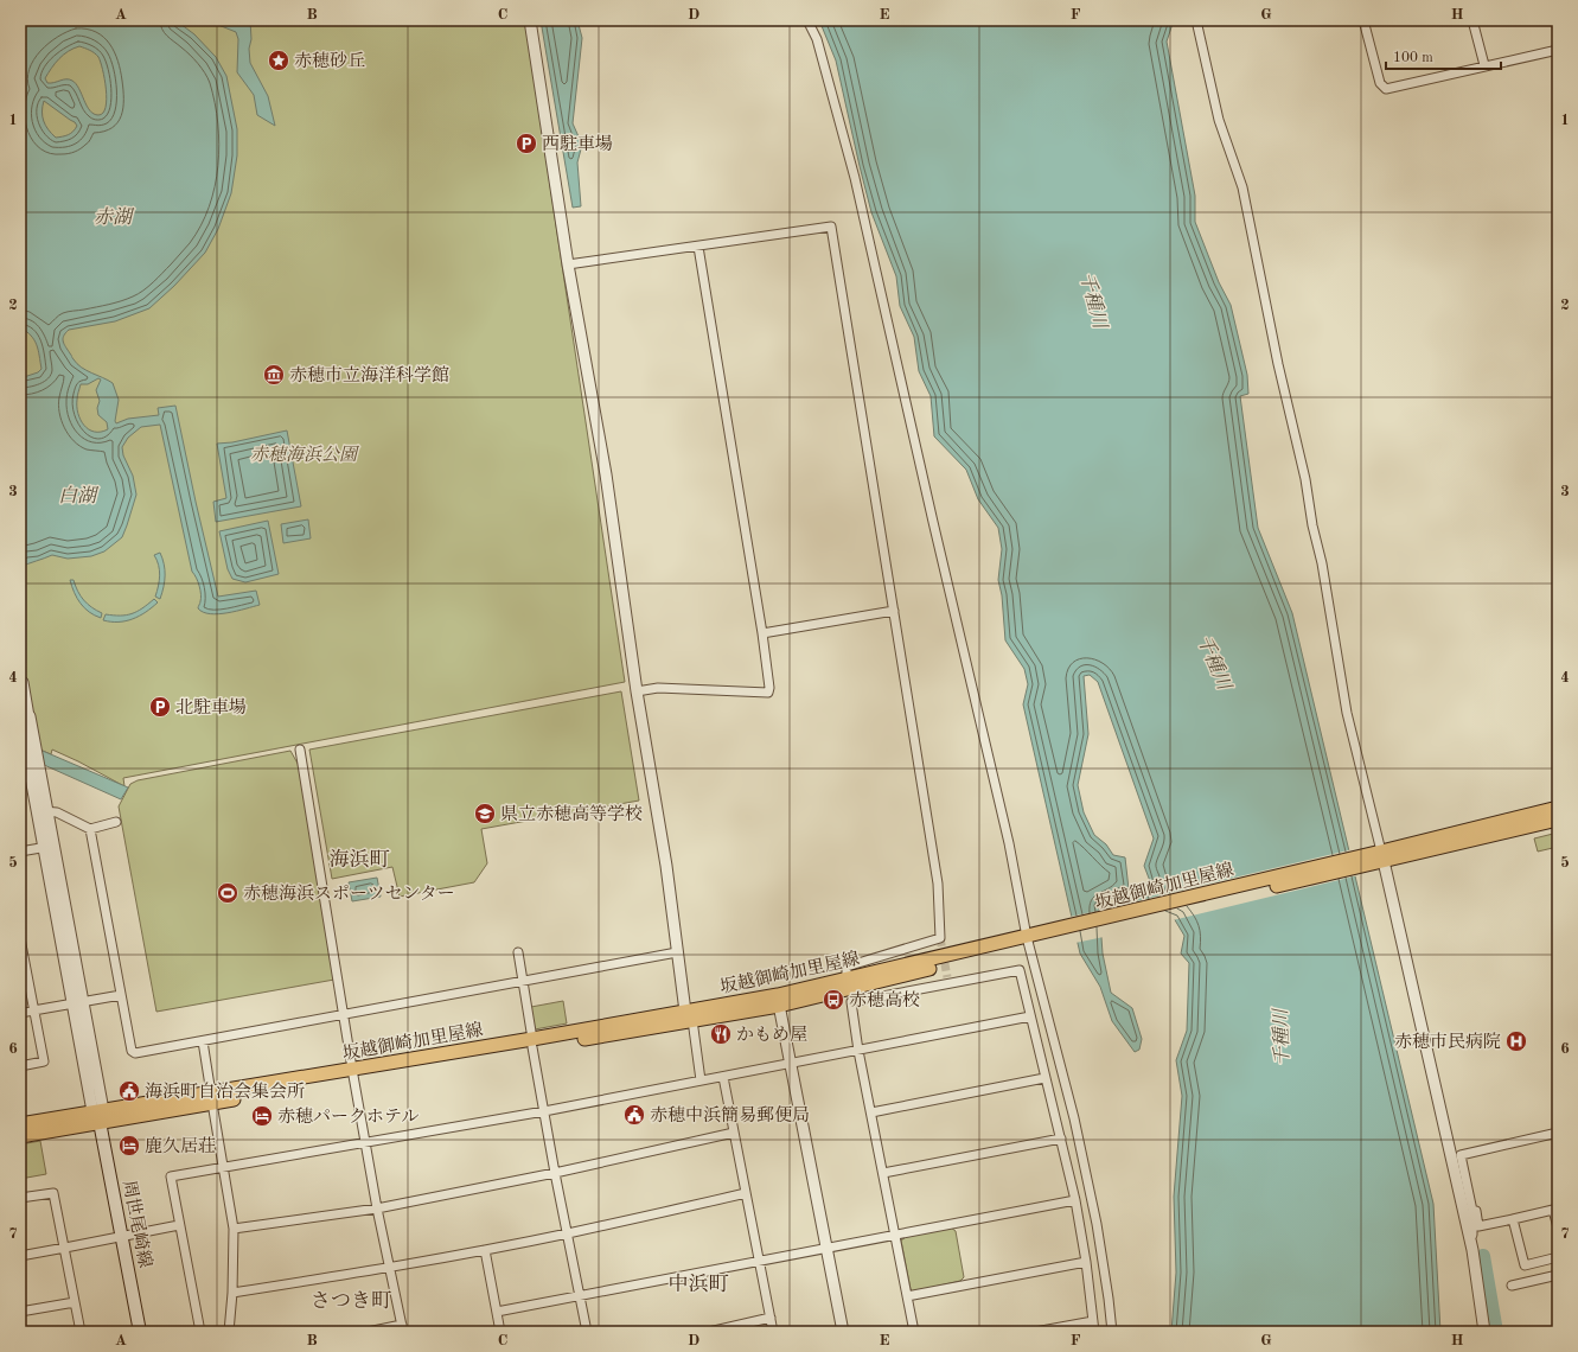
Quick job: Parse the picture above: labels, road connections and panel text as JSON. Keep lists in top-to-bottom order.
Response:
{
  "streets": {
    "main road": ["坂越御崎加里屋線", "周世尾崎線"]
  },
  "crossings": [
    ["坂越御崎加里屋線", "周世尾崎線"]
  ],
  "districts": ["海浜町", "中浜町", "さつき町"],
  "water": ["赤湖", "千種川", "白湖"],
  "parks": ["赤穂海浜公園"],
  "places": {
    "place": ["赤穂砂丘"],
    "parking": ["西駐車場", "北駐車場"],
    "museum": ["赤穂市立海洋科学館"],
    "school or university": ["県立赤穂高等学校"],
    "sports": ["赤穂海浜スポーツセンター"],
    "bus stop": ["赤穂高校"],
    "restaurant": ["かもめ屋"],
    "hospital": ["赤穂市民病院"],
    "public building": ["海浜町自治会集会所", "赤穂中浜簡易郵便局"],
    "hotel": ["赤穂パークホテル", "鹿久居荘"]
  },
  "scale_bar": "100 m",
  "grid": {
    "columns": [
      "A",
      "B",
      "C",
      "D",
      "E",
      "F",
      "G",
      "H"
    ],
    "rows": [
      "1",
      "2",
      "3",
      "4",
      "5",
      "6",
      "7"
    ]
  }
}
